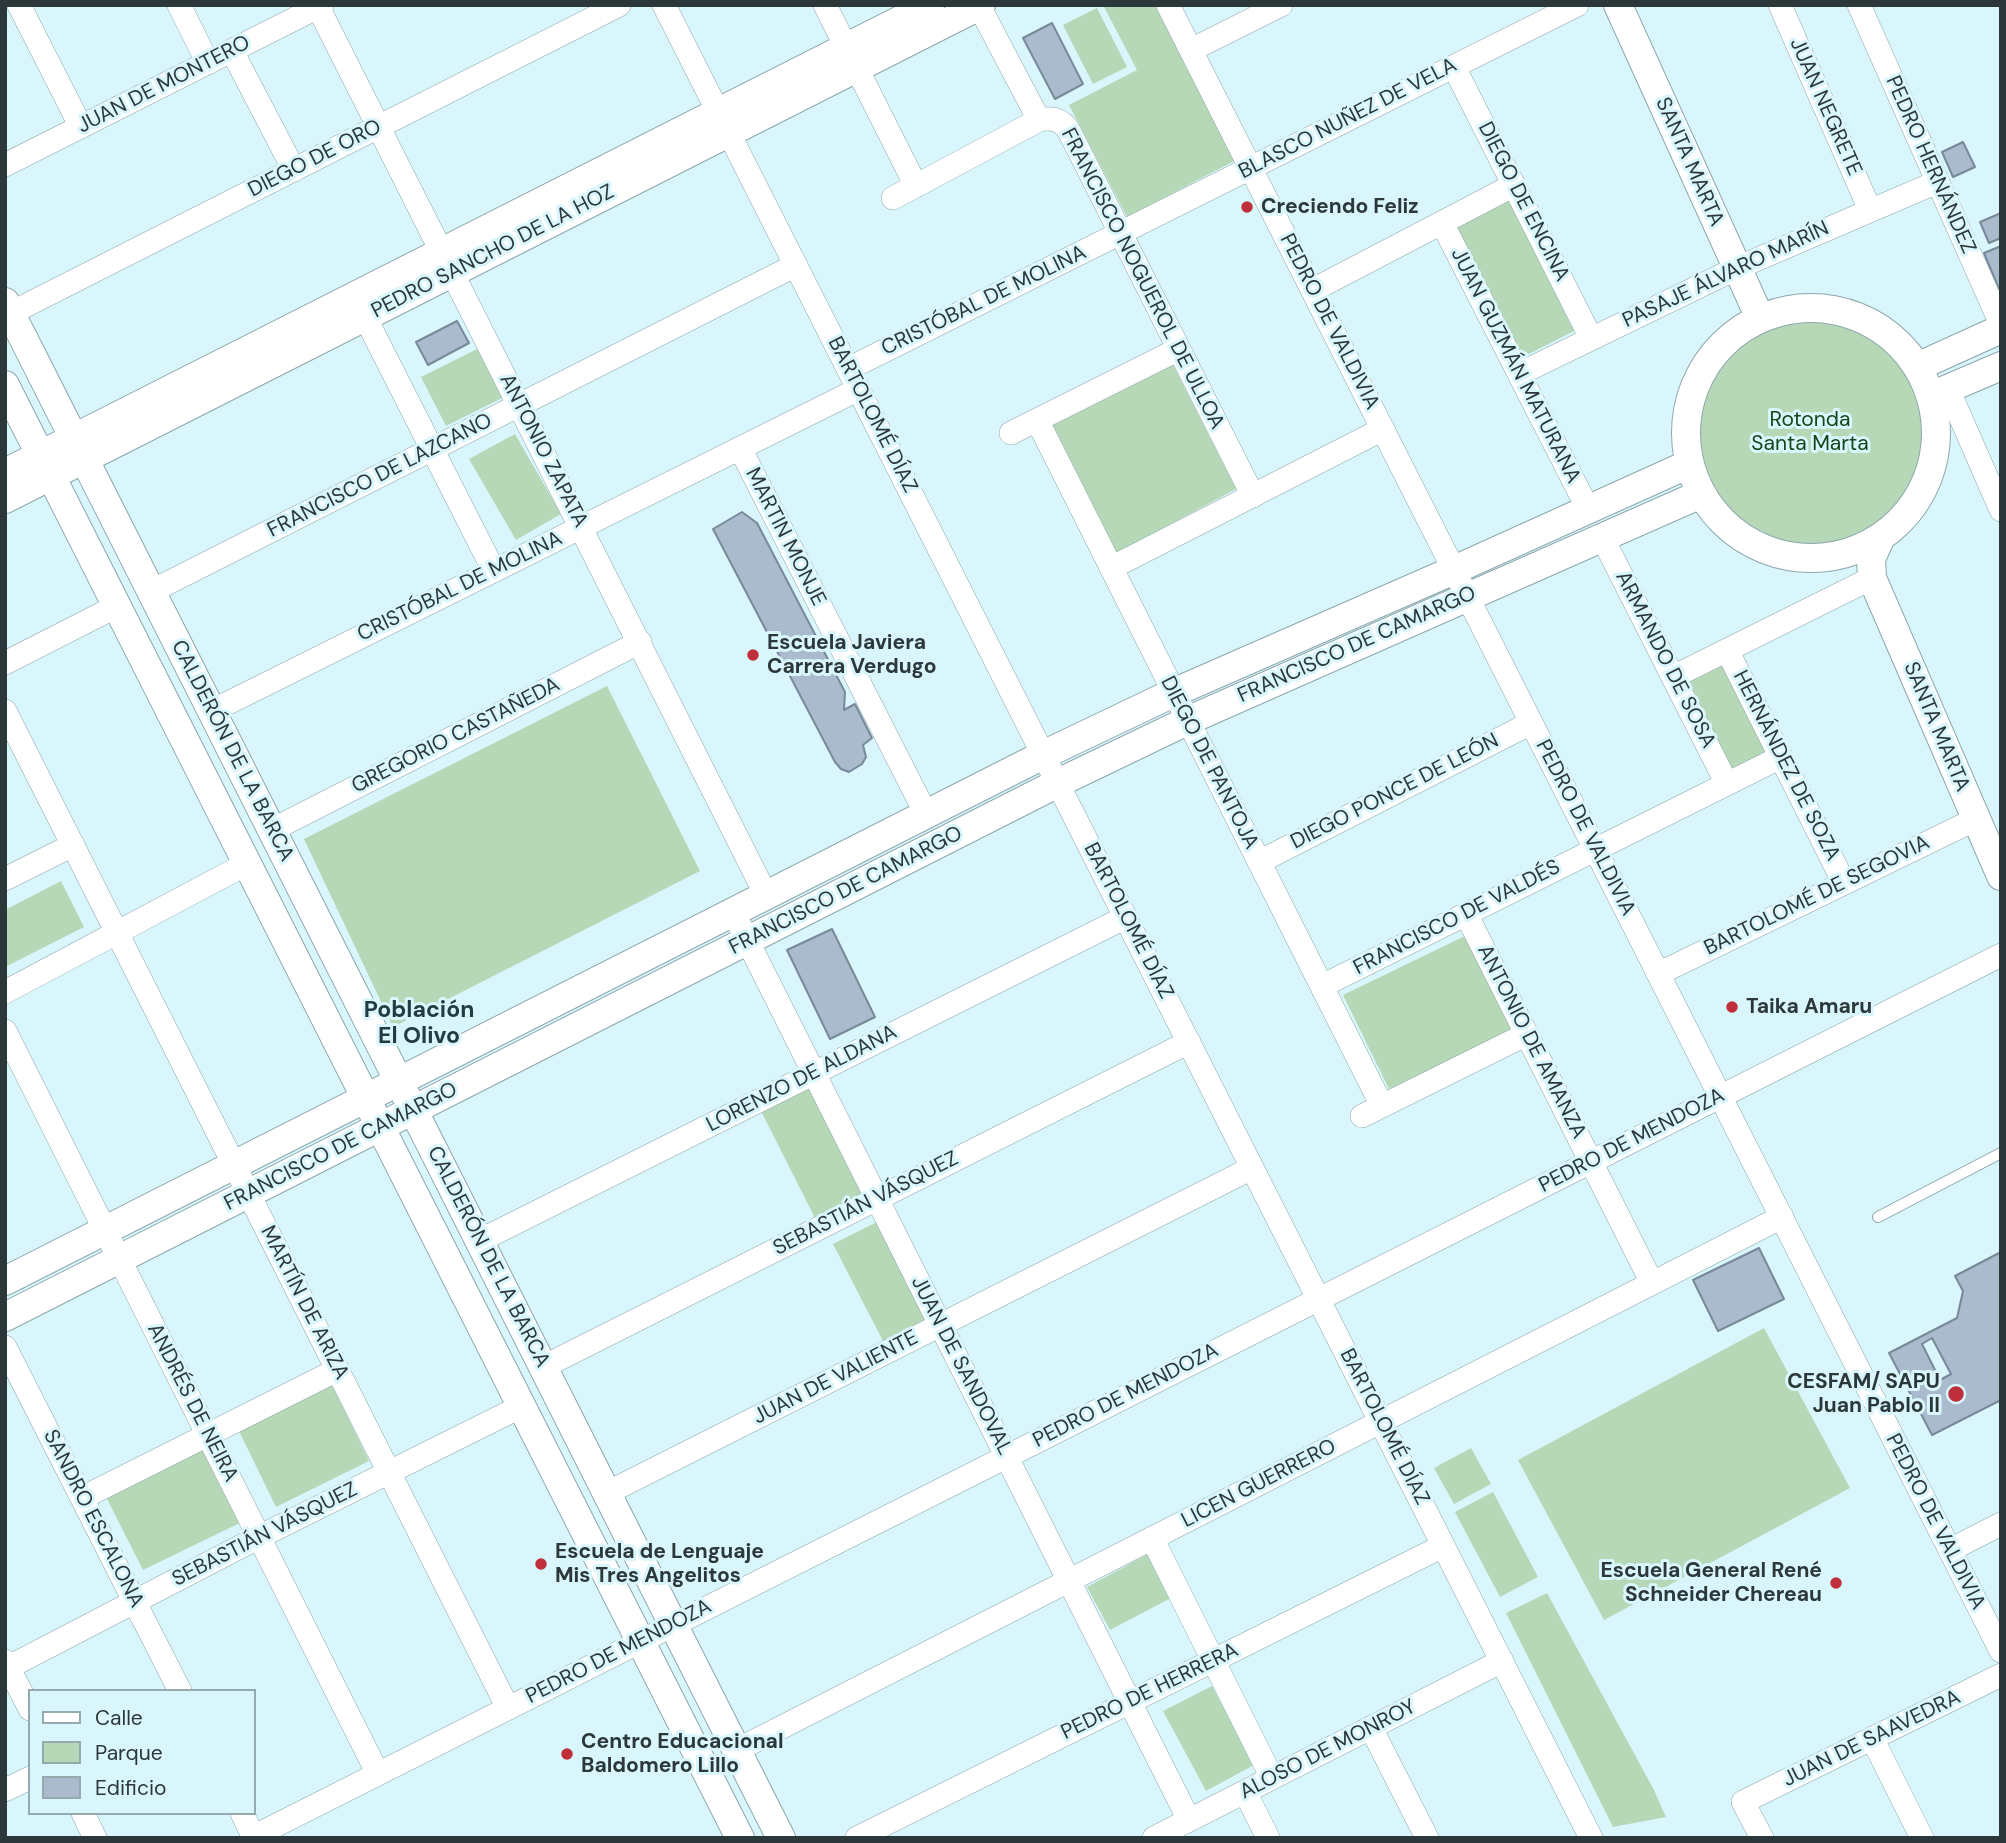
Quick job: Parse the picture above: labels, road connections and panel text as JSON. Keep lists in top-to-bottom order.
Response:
{
  "streets": {
    "street": [
      "JUAN DE MONTERO",
      "JUAN NEGRETE",
      "BLASCO NUÑEZ DE VELA",
      "DIEGO DE ORO",
      "SANTA MARTA",
      "PEDRO HERNÁNDEZ",
      "DIEGO DE ENCINA",
      "PEDRO SANCHO DE LA HOZ",
      "PASAJE ÁLVARO MARÍN",
      "FRANCISCO NOGUEROL DE ULLOA",
      "CRISTÓBAL DE MOLINA",
      "PEDRO DE VALDIVIA",
      "JUAN GUZMÁN MATURANA",
      "BARTOLOMÉ DÍAZ",
      "ANTONIO ZAPATA",
      "FRANCISCO DE LAZCANO",
      "MARTIN MONJE",
      "FRANCISCO DE CAMARGO",
      "ARMANDO DE SOSA",
      "GREGORIO CASTAÑEDA",
      "CALDERÓN DE LA BARCA",
      "DIEGO DE PANTOJA",
      "HERNÁNDEZ DE SOZA",
      "DIEGO PONCE DE LEÓN",
      "BARTOLOMÉ DE SEGOVIA",
      "FRANCISCO DE VALDÉS",
      "ANTONIO DE AMANZA",
      "LORENZO DE ALDANA",
      "PEDRO DE MENDOZA",
      "SEBASTIÁN VÁSQUEZ",
      "MARTÍN DE ARIZA",
      "JUAN DE SANDOVAL",
      "JUAN DE VALIENTE",
      "ANDRÉS DE NEIRA",
      "LICEN GUERRERO",
      "SANDRO ESCALONA",
      "PEDRO DE HERRERA",
      "JUAN DE SAAVEDRA",
      "ALOSO DE MONROY"
    ]
  },
  "crossings": [
    ["JUAN DE MONTERO", "ANTONIO ZAPATA"],
    ["JUAN NEGRETE", "PASAJE ÁLVARO MARÍN"],
    ["BLASCO NUÑEZ DE VELA", "DIEGO DE ENCINA"],
    ["BLASCO NUÑEZ DE VELA", "FRANCISCO NOGUEROL DE ULLOA"],
    ["BLASCO NUÑEZ DE VELA", "CRISTÓBAL DE MOLINA"],
    ["BLASCO NUÑEZ DE VELA", "PEDRO DE VALDIVIA"],
    ["DIEGO DE ORO", "ANTONIO ZAPATA"],
    ["DIEGO DE ORO", "CALDERÓN DE LA BARCA"],
    ["SANTA MARTA", "PASAJE ÁLVARO MARÍN"],
    ["SANTA MARTA", "BARTOLOMÉ DE SEGOVIA"],
    ["PEDRO HERNÁNDEZ", "PASAJE ÁLVARO MARÍN"],
    ["DIEGO DE ENCINA", "PASAJE ÁLVARO MARÍN"],
    ["PEDRO SANCHO DE LA HOZ", "FRANCISCO NOGUEROL DE ULLOA"],
    ["PEDRO SANCHO DE LA HOZ", "BARTOLOMÉ DÍAZ"],
    ["PEDRO SANCHO DE LA HOZ", "ANTONIO ZAPATA"],
    ["PEDRO SANCHO DE LA HOZ", "CALDERÓN DE LA BARCA"],
    ["PASAJE ÁLVARO MARÍN", "JUAN GUZMÁN MATURANA"],
    ["FRANCISCO NOGUEROL DE ULLOA", "CRISTÓBAL DE MOLINA"],
    ["CRISTÓBAL DE MOLINA", "BARTOLOMÉ DÍAZ"],
    ["CRISTÓBAL DE MOLINA", "ANTONIO ZAPATA"],
    ["CRISTÓBAL DE MOLINA", "MARTIN MONJE"],
    ["CRISTÓBAL DE MOLINA", "CALDERÓN DE LA BARCA"],
    ["PEDRO DE VALDIVIA", "FRANCISCO DE CAMARGO"],
    ["PEDRO DE VALDIVIA", "DIEGO PONCE DE LEÓN"],
    ["PEDRO DE VALDIVIA", "BARTOLOMÉ DE SEGOVIA"],
    ["PEDRO DE VALDIVIA", "FRANCISCO DE VALDÉS"],
    ["PEDRO DE VALDIVIA", "PEDRO DE MENDOZA"],
    ["PEDRO DE VALDIVIA", "LICEN GUERRERO"],
    ["JUAN GUZMÁN MATURANA", "FRANCISCO DE CAMARGO"],
    ["BARTOLOMÉ DÍAZ", "FRANCISCO DE LAZCANO"],
    ["BARTOLOMÉ DÍAZ", "FRANCISCO DE CAMARGO"],
    ["BARTOLOMÉ DÍAZ", "LORENZO DE ALDANA"],
    ["BARTOLOMÉ DÍAZ", "PEDRO DE MENDOZA"],
    ["BARTOLOMÉ DÍAZ", "SEBASTIÁN VÁSQUEZ"],
    ["BARTOLOMÉ DÍAZ", "JUAN DE VALIENTE"],
    ["BARTOLOMÉ DÍAZ", "LICEN GUERRERO"],
    ["BARTOLOMÉ DÍAZ", "PEDRO DE HERRERA"],
    ["BARTOLOMÉ DÍAZ", "ALOSO DE MONROY"],
    ["ANTONIO ZAPATA", "FRANCISCO DE LAZCANO"],
    ["ANTONIO ZAPATA", "FRANCISCO DE CAMARGO"],
    ["ANTONIO ZAPATA", "GREGORIO CASTAÑEDA"],
    ["FRANCISCO DE LAZCANO", "CALDERÓN DE LA BARCA"],
    ["MARTIN MONJE", "FRANCISCO DE CAMARGO"],
    ["FRANCISCO DE CAMARGO", "ARMANDO DE SOSA"],
    ["FRANCISCO DE CAMARGO", "CALDERÓN DE LA BARCA"],
    ["FRANCISCO DE CAMARGO", "DIEGO DE PANTOJA"],
    ["FRANCISCO DE CAMARGO", "MARTÍN DE ARIZA"],
    ["FRANCISCO DE CAMARGO", "JUAN DE SANDOVAL"],
    ["FRANCISCO DE CAMARGO", "ANDRÉS DE NEIRA"],
    ["ARMANDO DE SOSA", "FRANCISCO DE VALDÉS"],
    ["GREGORIO CASTAÑEDA", "CALDERÓN DE LA BARCA"],
    ["CALDERÓN DE LA BARCA", "LORENZO DE ALDANA"],
    ["CALDERÓN DE LA BARCA", "PEDRO DE MENDOZA"],
    ["CALDERÓN DE LA BARCA", "SEBASTIÁN VÁSQUEZ"],
    ["CALDERÓN DE LA BARCA", "JUAN DE VALIENTE"],
    ["CALDERÓN DE LA BARCA", "LICEN GUERRERO"],
    ["DIEGO DE PANTOJA", "DIEGO PONCE DE LEÓN"],
    ["DIEGO DE PANTOJA", "FRANCISCO DE VALDÉS"],
    ["DIEGO DE PANTOJA", "ANTONIO DE AMANZA"],
    ["HERNÁNDEZ DE SOZA", "BARTOLOMÉ DE SEGOVIA"],
    ["HERNÁNDEZ DE SOZA", "FRANCISCO DE VALDÉS"],
    ["FRANCISCO DE VALDÉS", "ANTONIO DE AMANZA"],
    ["ANTONIO DE AMANZA", "PEDRO DE MENDOZA"],
    ["ANTONIO DE AMANZA", "LICEN GUERRERO"],
    ["LORENZO DE ALDANA", "JUAN DE SANDOVAL"],
    ["PEDRO DE MENDOZA", "MARTÍN DE ARIZA"],
    ["PEDRO DE MENDOZA", "JUAN DE SANDOVAL"],
    ["PEDRO DE MENDOZA", "ANDRÉS DE NEIRA"],
    ["SEBASTIÁN VÁSQUEZ", "MARTÍN DE ARIZA"],
    ["SEBASTIÁN VÁSQUEZ", "JUAN DE SANDOVAL"],
    ["SEBASTIÁN VÁSQUEZ", "ANDRÉS DE NEIRA"],
    ["SEBASTIÁN VÁSQUEZ", "SANDRO ESCALONA"],
    ["JUAN DE SANDOVAL", "JUAN DE VALIENTE"],
    ["JUAN DE SANDOVAL", "LICEN GUERRERO"],
    ["JUAN DE SANDOVAL", "PEDRO DE HERRERA"],
    ["JUAN DE SANDOVAL", "ALOSO DE MONROY"]
  ],
  "districts": ["Población El Olivo"],
  "parks": ["Rotonda Santa Marta"],
  "places": [
    "Creciendo Feliz",
    "Escuela Javiera Carrera Verdugo",
    "Taika Amaru",
    "CESFAM/ SAPU Juan Pablo II",
    "Escuela de Lenguaje Mis Tres Angelitos",
    "Escuela General René Schneider Chereau",
    "Centro Educacional Baldomero Lillo"
  ],
  "legend": ["Calle", "Parque", "Edificio"]
}
